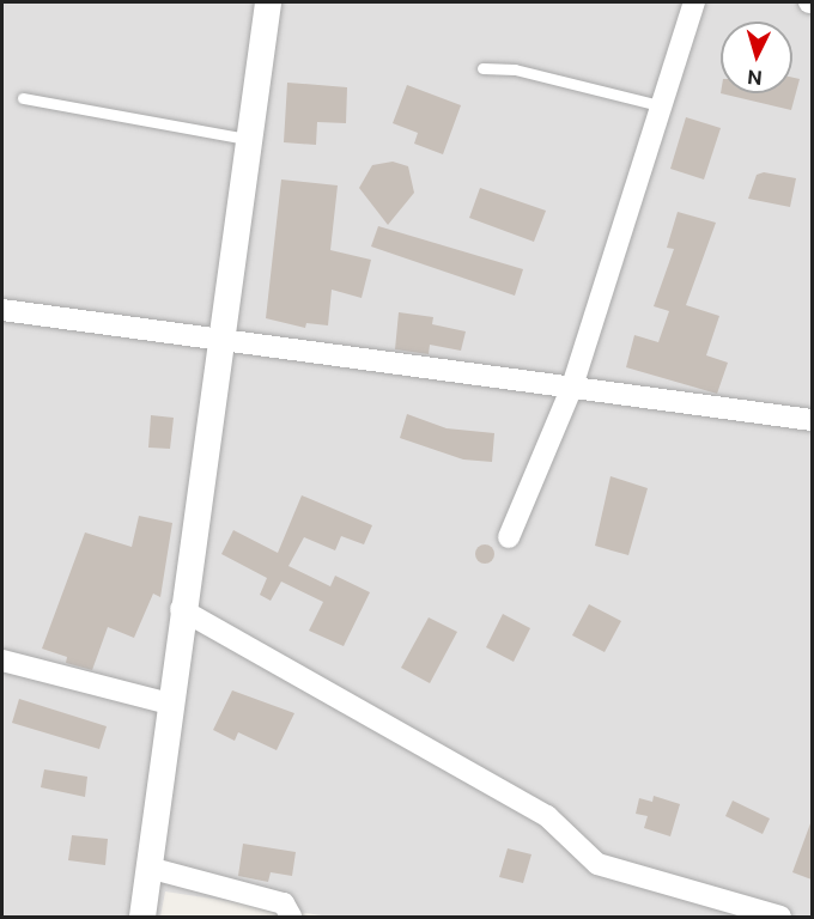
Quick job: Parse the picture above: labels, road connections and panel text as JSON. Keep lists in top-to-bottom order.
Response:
{
  "north": "bottom"
}
